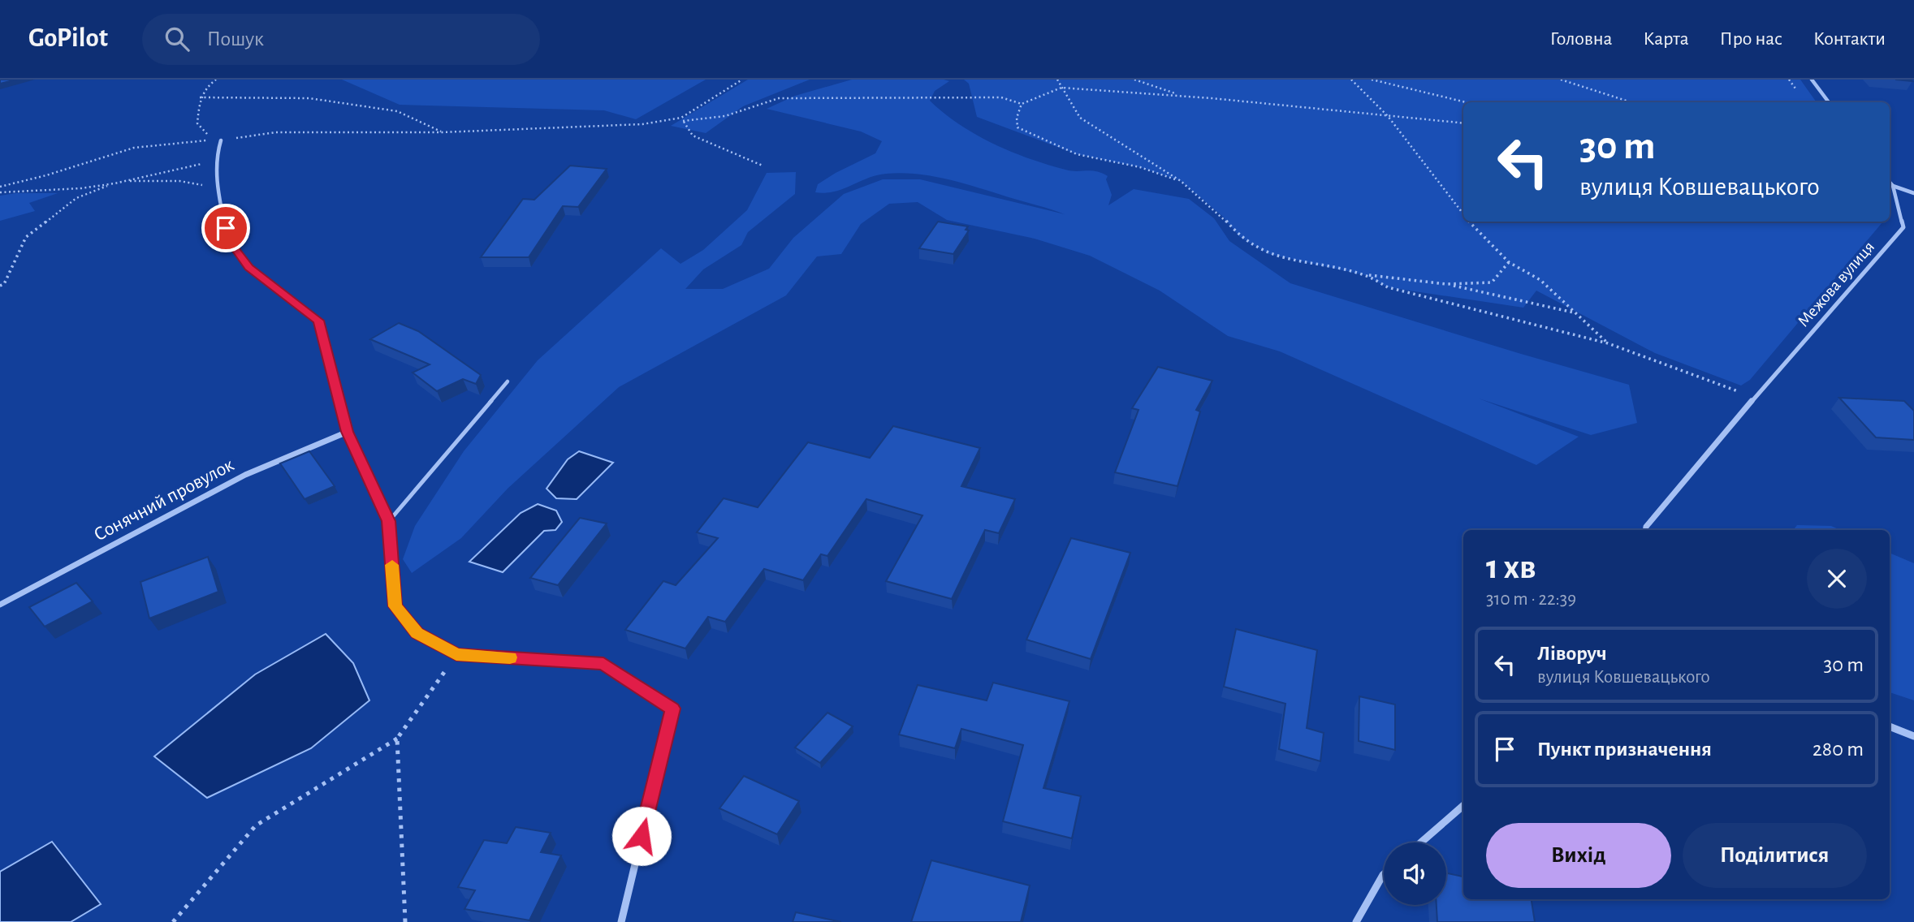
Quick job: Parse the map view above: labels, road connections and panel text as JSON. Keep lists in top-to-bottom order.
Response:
{
  "streets": {
    "street": ["Межова вулиця", "Сонячний провулок"]
  },
  "page": {
    "header": "GoPilot",
    "search": "Пошук",
    "nav": [
      "Головна",
      "Карта",
      "Про нас",
      "Контакти"
    ],
    "turn": ["30 m", "вулиця Ковшевацького"],
    "heading": ["1 хв", "310 m · 22:39"],
    "list": [
      {
        "name": "Ліворуч",
        "note": "вулиця Ковшевацького",
        "value": "30 m"
      },
      {
        "name": "Пункт призначення",
        "value": "280 m"
      }
    ],
    "buttons": ["Вихід", "Поділитися"]
  }
}
